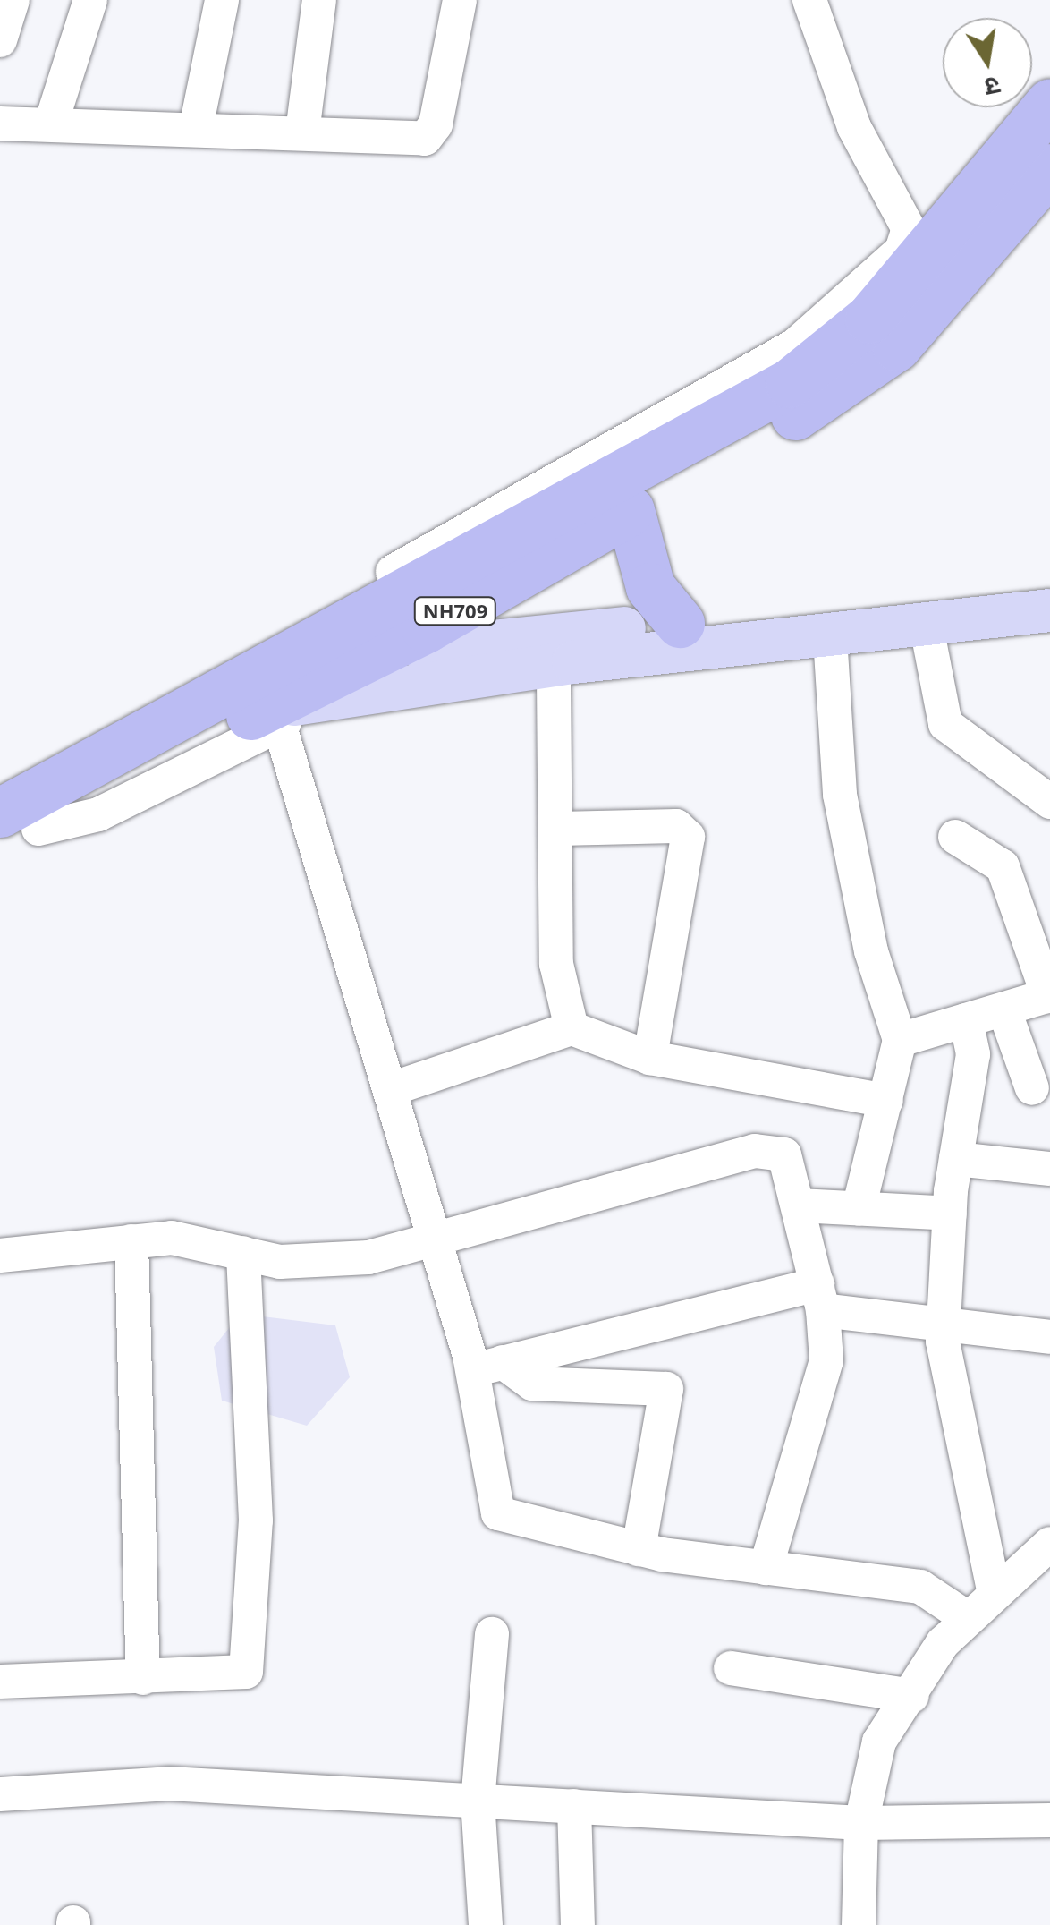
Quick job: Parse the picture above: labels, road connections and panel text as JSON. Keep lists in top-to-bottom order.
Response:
{
  "streets": {
    "highway": ["NH709"]
  },
  "north": "bottom"
}
